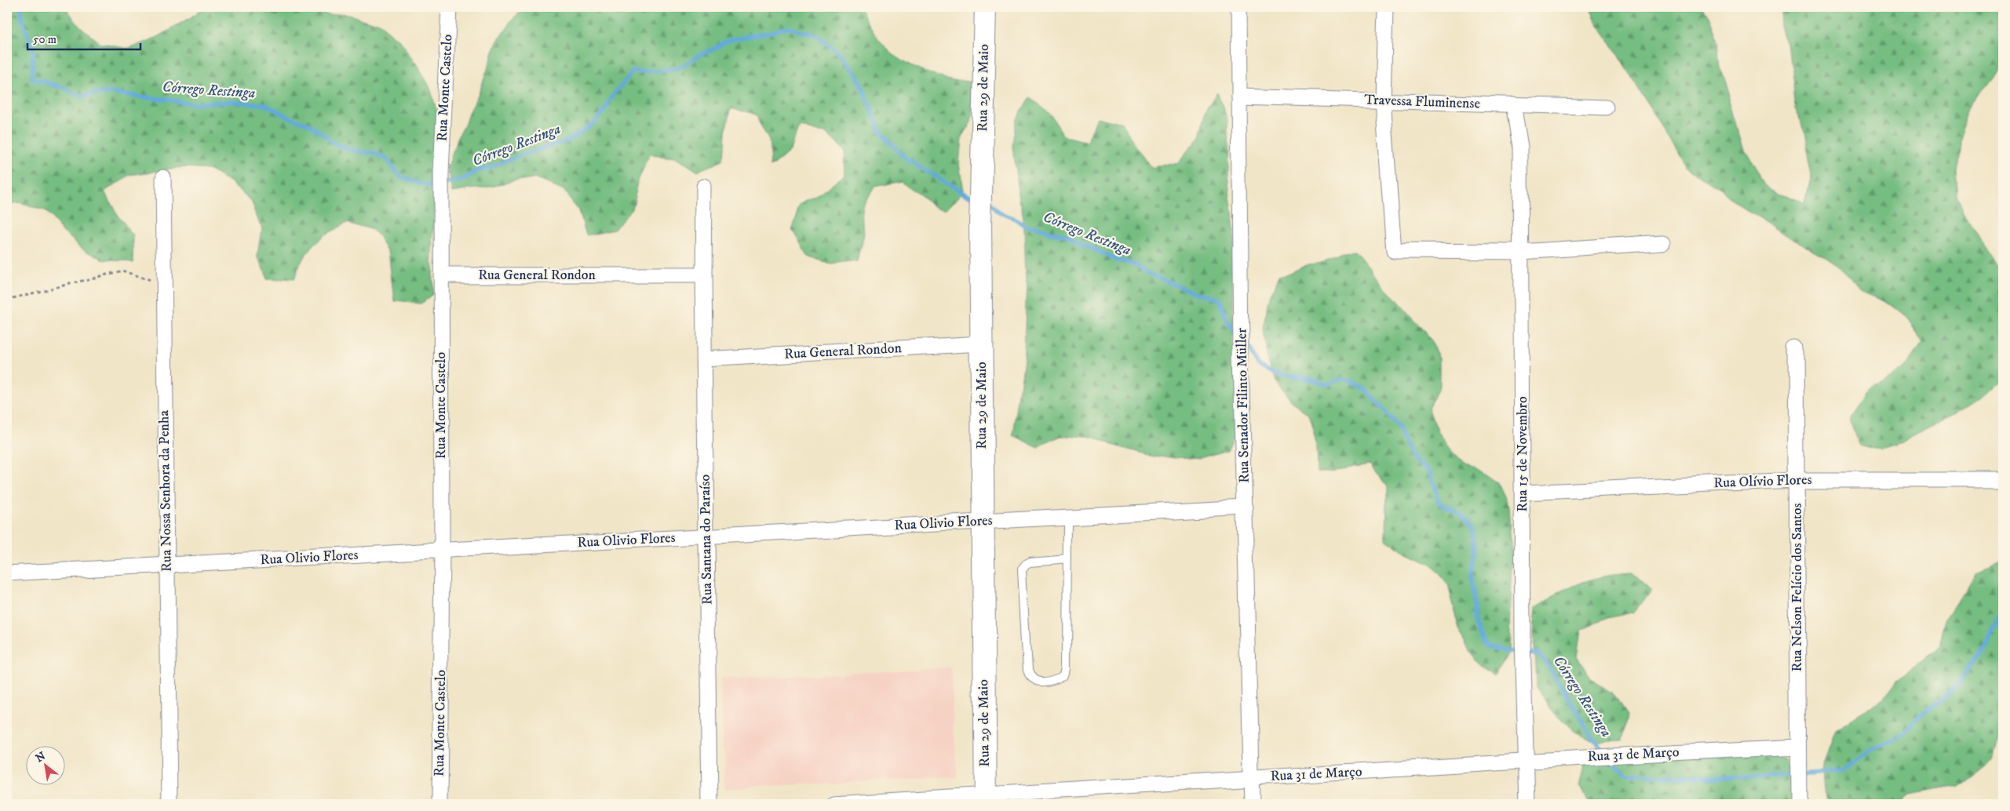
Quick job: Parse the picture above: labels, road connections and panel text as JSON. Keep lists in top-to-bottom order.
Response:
{
  "streets": {
    "main road": ["Rua 29 de Maio"],
    "street": [
      "Rua Monte Castelo",
      "Travessa Fluminense",
      "Rua General Rondon",
      "Rua Senador Filinto Müller",
      "Rua 15 de Novembro",
      "Rua Olívio Flores",
      "Rua Nossa Senhora da Penha",
      "Rua Olivio Flores",
      "Rua Santana do Paraíso",
      "Rua Nelson Felício dos Santos",
      "Rua 31 de Março"
    ]
  },
  "crossings": [
    ["Rua Monte Castelo", "Rua General Rondon"],
    ["Rua Monte Castelo", "Rua Olivio Flores"],
    ["Rua 29 de Maio", "Rua General Rondon"],
    ["Rua 29 de Maio", "Rua Olivio Flores"],
    ["Rua 29 de Maio", "Rua 31 de Março"],
    ["Travessa Fluminense", "Rua Senador Filinto Müller"],
    ["Travessa Fluminense", "Rua 15 de Novembro"],
    ["Rua General Rondon", "Rua Santana do Paraíso"],
    ["Rua Senador Filinto Müller", "Rua Olivio Flores"],
    ["Rua Senador Filinto Müller", "Rua 31 de Março"],
    ["Rua 15 de Novembro", "Rua Olívio Flores"],
    ["Rua 15 de Novembro", "Rua 31 de Março"],
    ["Rua Olívio Flores", "Rua Nelson Felício dos Santos"],
    ["Rua Nossa Senhora da Penha", "Rua Olivio Flores"],
    ["Rua Olivio Flores", "Rua Santana do Paraíso"],
    ["Rua Nelson Felício dos Santos", "Rua 31 de Março"]
  ],
  "water": ["Córrego Restinga"],
  "scale_bar": "50 m",
  "north": "top left"
}
